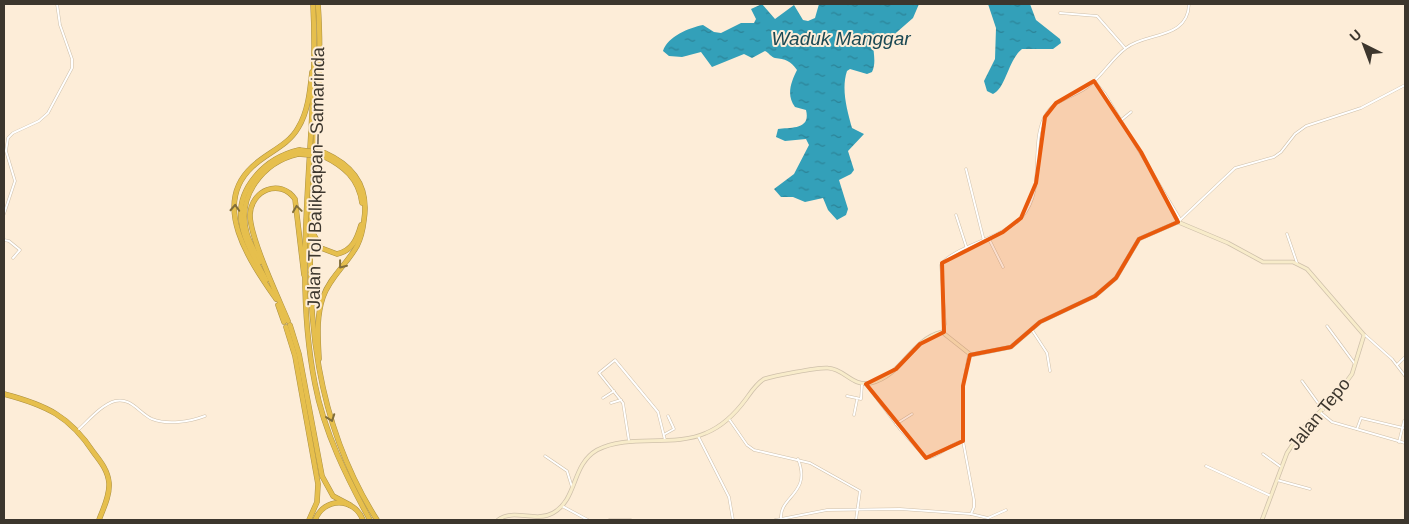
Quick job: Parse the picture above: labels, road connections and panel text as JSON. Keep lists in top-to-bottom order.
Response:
{
  "streets": {
    "highway": ["Jalan Tol Balikpapan–Samarinda"],
    "street": ["Jalan Tepo"]
  },
  "water": ["Waduk Manggar"],
  "north": "top left"
}
